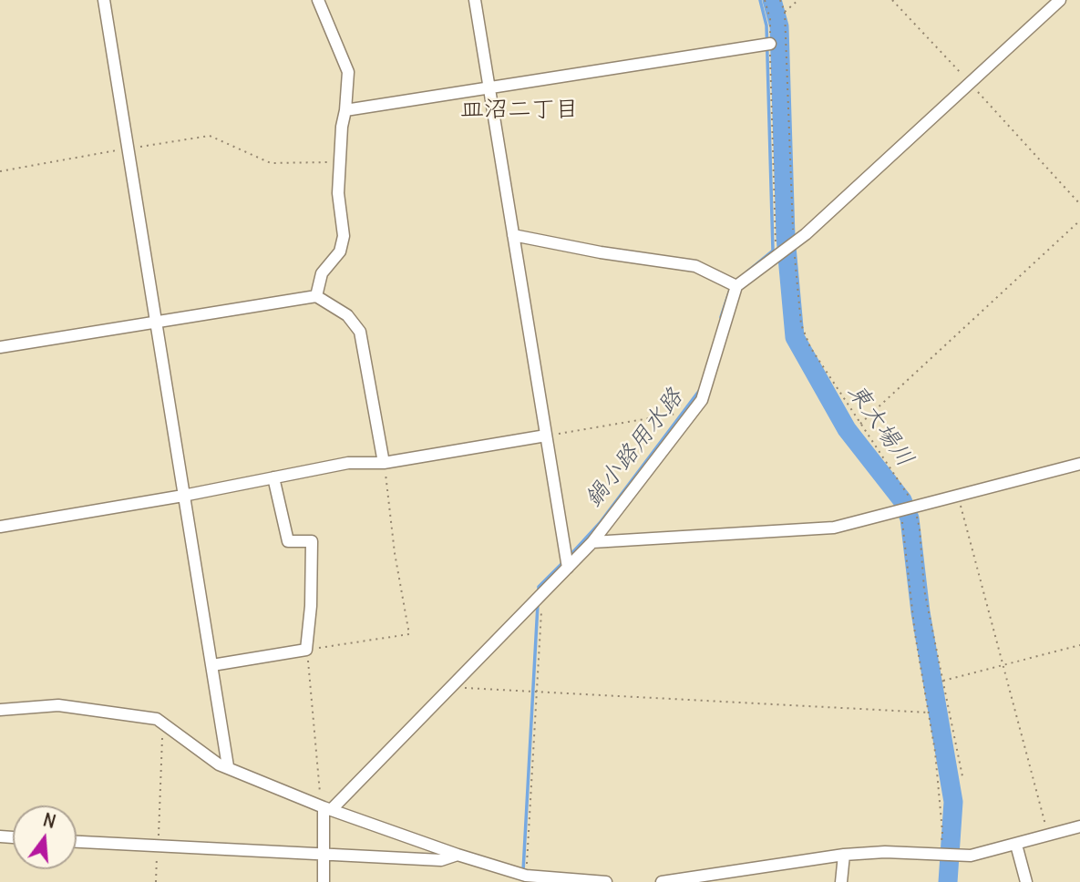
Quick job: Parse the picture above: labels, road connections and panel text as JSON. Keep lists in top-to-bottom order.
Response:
{
  "districts": ["皿沼二丁目"],
  "water": ["東大場川", "鍋小路用水路"],
  "north": "top"
}
